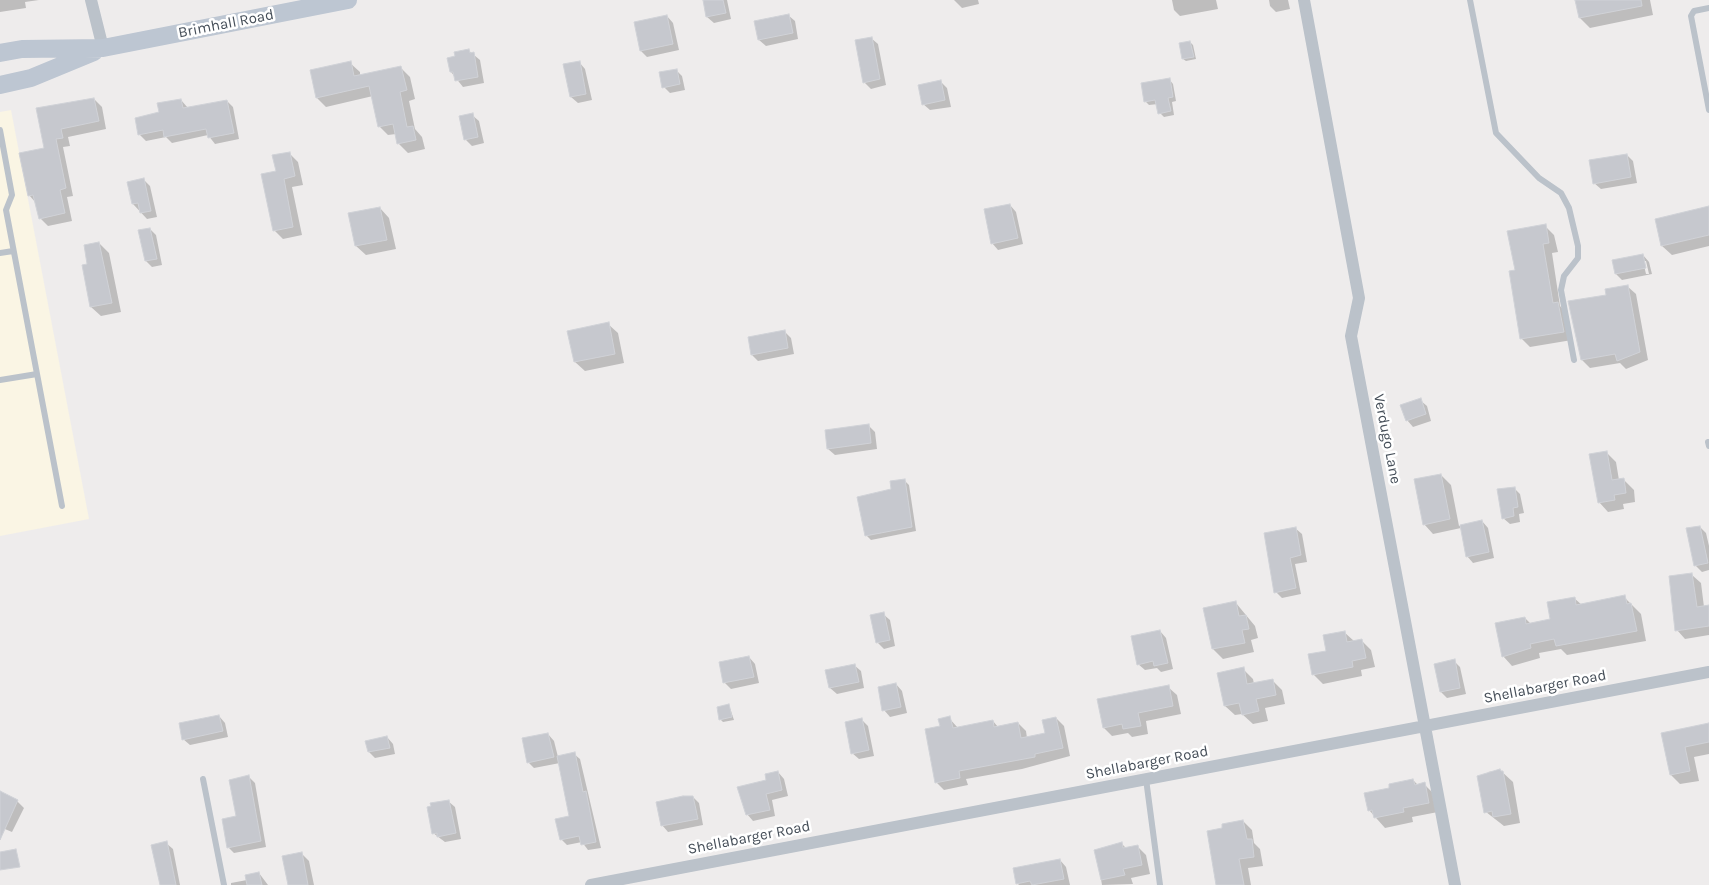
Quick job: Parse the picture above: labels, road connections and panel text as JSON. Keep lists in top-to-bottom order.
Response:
{
  "streets": {
    "street": ["Brimhall Road", "Verdugo Lane", "Shellabarger Road"]
  },
  "crossings": [
    ["Verdugo Lane", "Shellabarger Road"]
  ]
}
